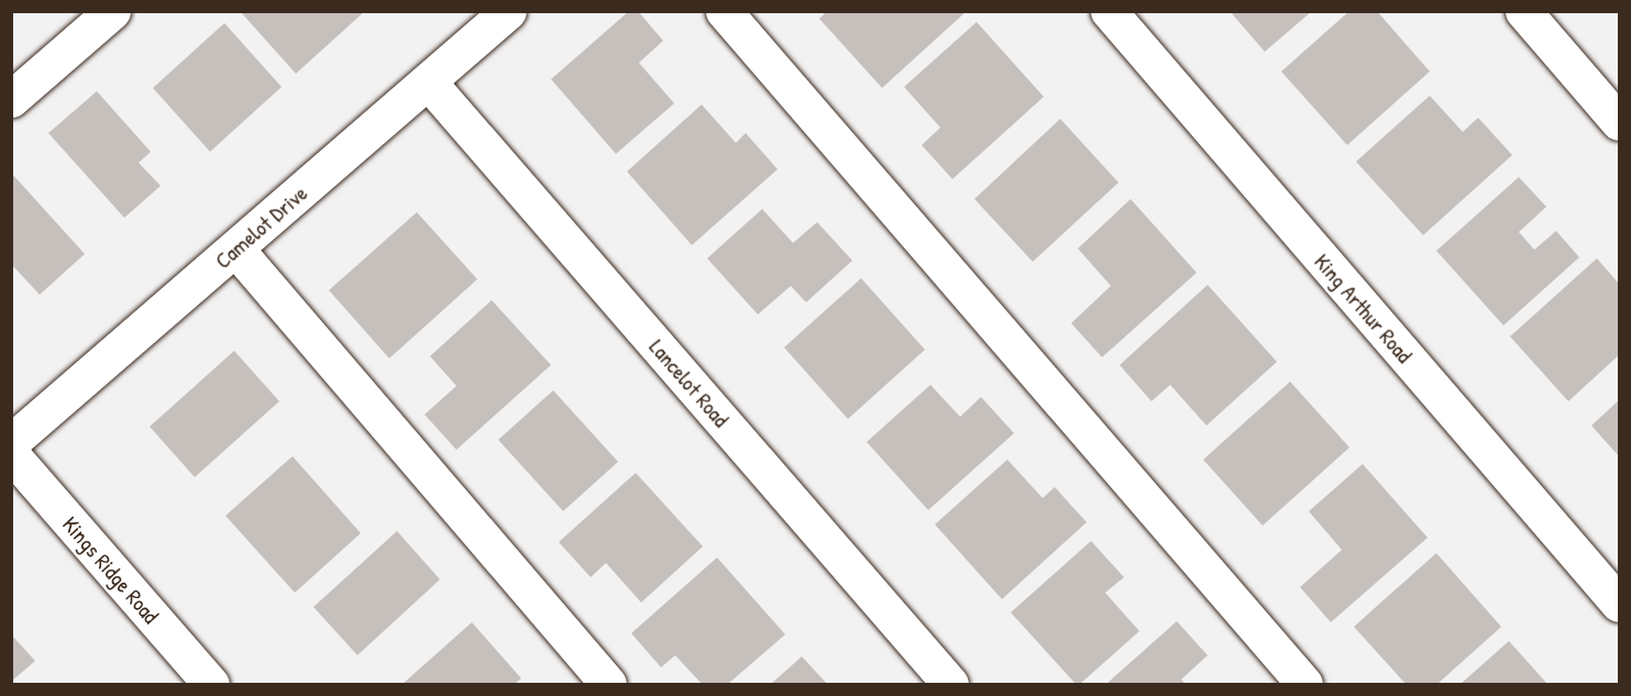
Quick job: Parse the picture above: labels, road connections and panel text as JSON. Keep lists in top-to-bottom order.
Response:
{
  "streets": {
    "street": [
      "Camelot Drive",
      "King Arthur Road",
      "Lancelot Road",
      "Kings Ridge Road"
    ]
  },
  "crossings": [
    ["Camelot Drive", "Lancelot Road"]
  ]
}
